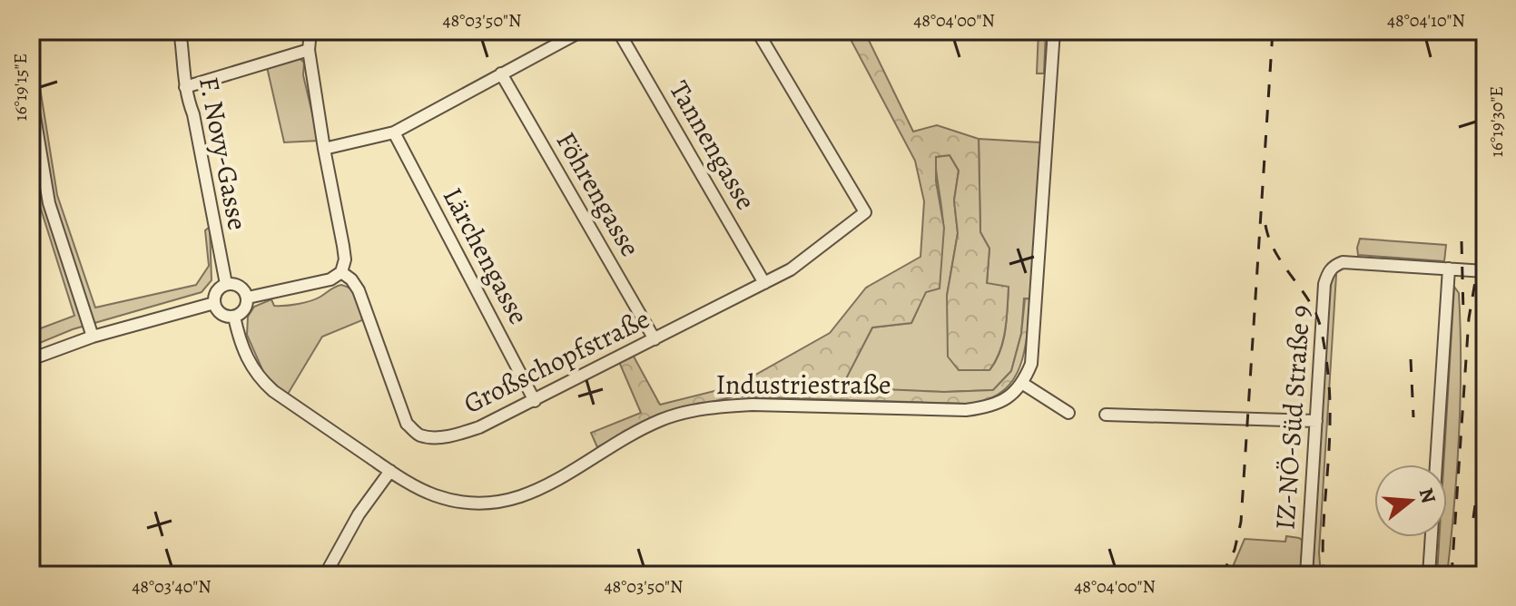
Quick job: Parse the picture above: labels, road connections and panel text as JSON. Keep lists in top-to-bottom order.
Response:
{
  "streets": {
    "street": [
      "Tannengasse",
      "F. Novy-Gasse",
      "Föhrengasse",
      "Lärchengasse",
      "Großschopfstraße",
      "Industriestraße",
      "IZ-NÖ-Süd Straße 9"
    ]
  },
  "crossings": [
    ["Tannengasse", "Großschopfstraße"],
    ["F. Novy-Gasse", "Industriestraße"],
    ["Föhrengasse", "Großschopfstraße"],
    ["Lärchengasse", "Großschopfstraße"]
  ],
  "north": "right",
  "coordinates": [
    "48°03'50\"N",
    "48°04'00\"N",
    "48°04'10\"N",
    "16°19'15\"E",
    "16°19'30\"E",
    "48°03'40\"N"
  ]
}
